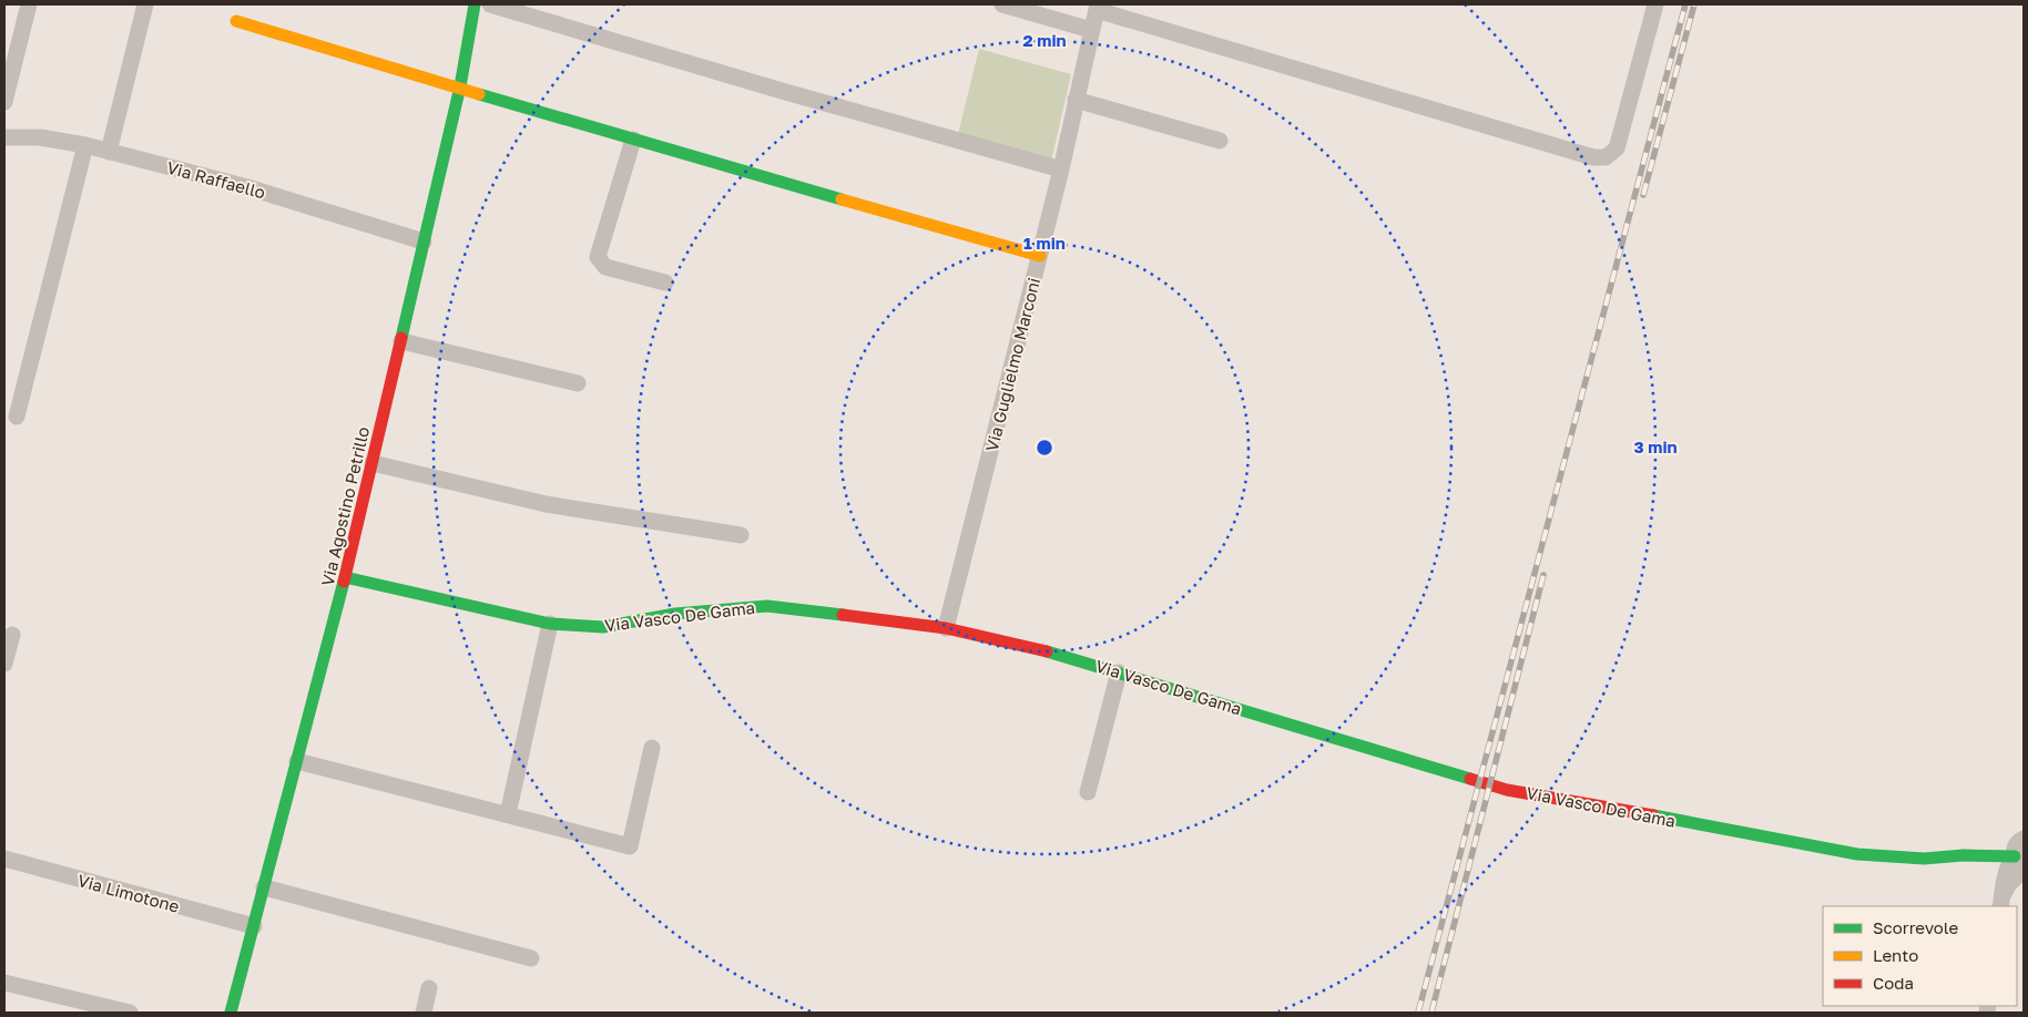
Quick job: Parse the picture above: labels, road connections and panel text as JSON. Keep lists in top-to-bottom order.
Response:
{
  "streets": {
    "street": [
      "Via Raffaello",
      "Via Guglielmo Marconi",
      "Via Agostino Petrillo",
      "Via Vasco De Gama",
      "Via Limotone"
    ]
  },
  "crossings": [
    ["Via Raffaello", "Via Agostino Petrillo"],
    ["Via Guglielmo Marconi", "Via Vasco De Gama"],
    ["Via Agostino Petrillo", "Via Vasco De Gama"],
    ["Via Agostino Petrillo", "Via Limotone"]
  ],
  "legend": ["Scorrevole", "Lento", "Coda"],
  "rings": ["2 min", "1 min", "3 min"]
}
